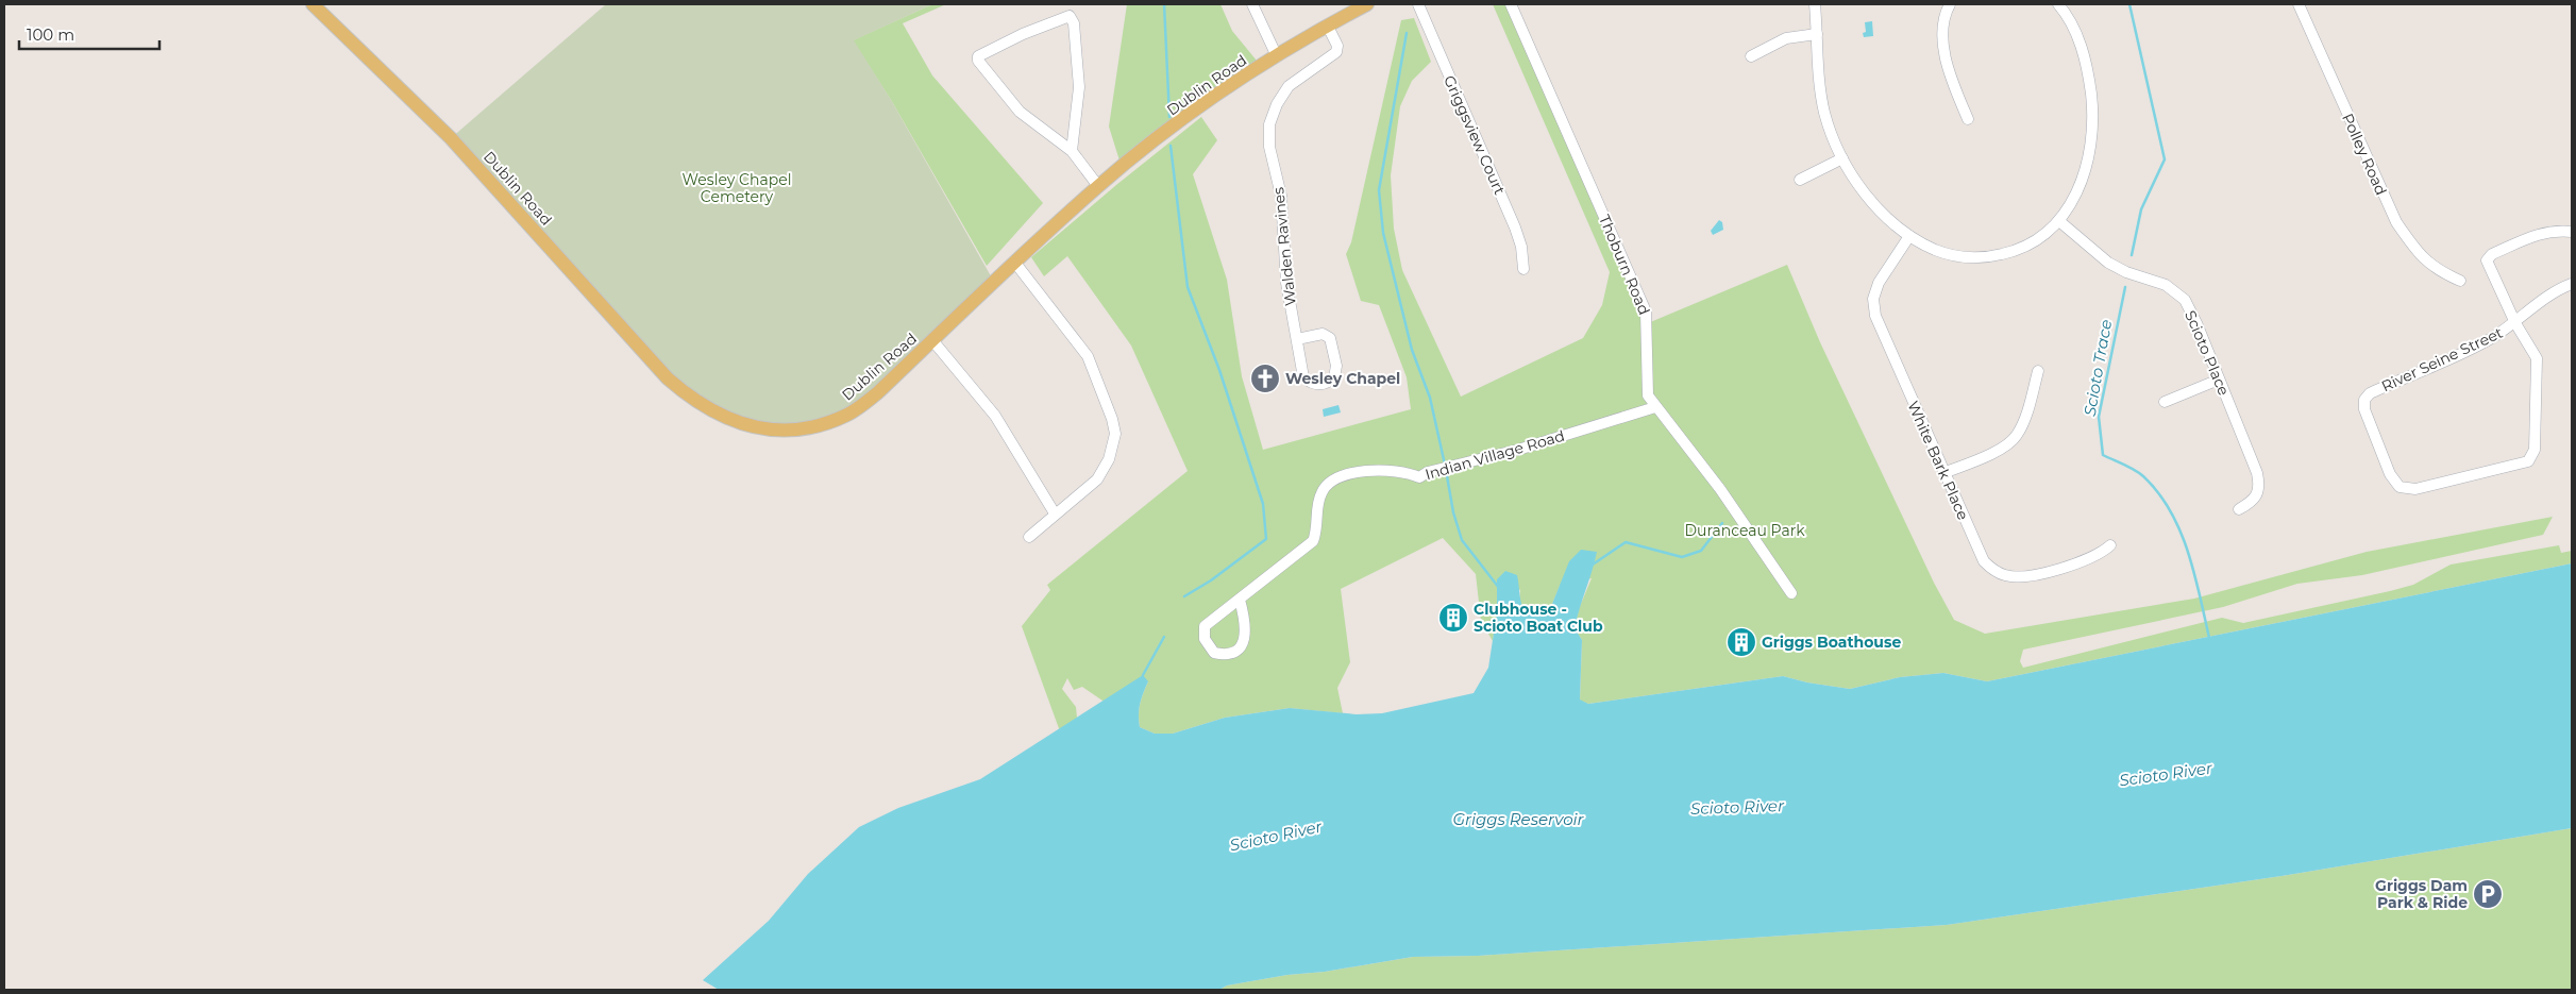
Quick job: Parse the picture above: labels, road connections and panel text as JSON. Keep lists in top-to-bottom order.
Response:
{
  "streets": {
    "main road": ["Dublin Road"],
    "street": [
      "Griggsview Court",
      "Polley Road",
      "Walden Ravines",
      "Thoburn Road",
      "Scioto Place",
      "River Seine Street",
      "Indian Village Road",
      "White Bark Place"
    ]
  },
  "crossings": [
    ["Dublin Road", "Walden Ravines"],
    ["Thoburn Road", "Indian Village Road"]
  ],
  "water": ["Scioto Trace", "Scioto River", "Griggs Reservoir"],
  "parks": ["Wesley Chapel Cemetery", "Duranceau Park"],
  "places": {
    "church": ["Wesley Chapel"],
    "building": ["Clubhouse - Scioto Boat Club", "Griggs Boathouse"],
    "parking": ["Griggs Dam Park & Ride"]
  },
  "scale_bar": "100 m"
}
